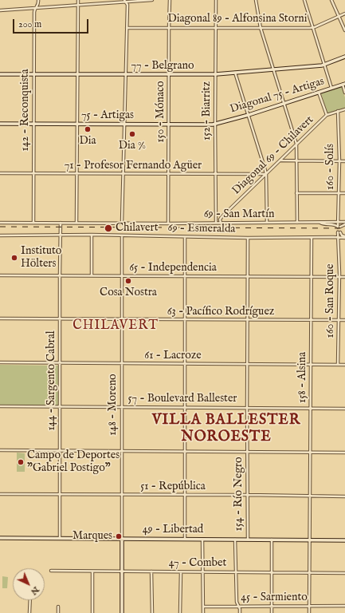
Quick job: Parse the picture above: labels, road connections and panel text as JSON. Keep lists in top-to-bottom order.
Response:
{
  "streets": {
    "street": [
      "Diagonal 89 - Alfonsina Storni",
      "77 - Belgrano",
      "Diagonal 75 - Artigas",
      "142 - Reconquista",
      "152 - Biarritz",
      "150 - Mónaco",
      "75 - Artigas",
      "Diagonal 69 - Chilavert",
      "71 - Profesor Fernando Agüer",
      "160 - Solís",
      "69 - San Martín",
      "69 - Esmeralda",
      "65 - Independencia",
      "160 - San Roque",
      "63 - Pacífico Rodríguez",
      "61 - Lacroze",
      "158 - Alsina",
      "144 - Sargento Cabral",
      "57 - Boulevard Ballester",
      "148 - Moreno",
      "51 - República",
      "154 - Río Negro",
      "49 - Libertad",
      "47 - Combet",
      "45 - Sarmiento"
    ]
  },
  "crossings": [
    ["Diagonal 89 - Alfonsina Storni", "152 - Biarritz"],
    ["Diagonal 89 - Alfonsina Storni", "150 - Mónaco"],
    ["77 - Belgrano", "142 - Reconquista"],
    ["77 - Belgrano", "152 - Biarritz"],
    ["77 - Belgrano", "150 - Mónaco"],
    ["Diagonal 75 - Artigas", "152 - Biarritz"],
    ["Diagonal 75 - Artigas", "75 - Artigas"],
    ["142 - Reconquista", "75 - Artigas"],
    ["142 - Reconquista", "71 - Profesor Fernando Agüer"],
    ["142 - Reconquista", "69 - San Martín"],
    ["152 - Biarritz", "75 - Artigas"],
    ["152 - Biarritz", "71 - Profesor Fernando Agüer"],
    ["152 - Biarritz", "69 - San Martín"],
    ["150 - Mónaco", "75 - Artigas"],
    ["150 - Mónaco", "71 - Profesor Fernando Agüer"],
    ["150 - Mónaco", "69 - San Martín"],
    ["Diagonal 69 - Chilavert", "71 - Profesor Fernando Agüer"],
    ["Diagonal 69 - Chilavert", "160 - Solís"],
    ["Diagonal 69 - Chilavert", "69 - San Martín"],
    ["160 - Solís", "69 - San Martín"],
    ["69 - San Martín", "144 - Sargento Cabral"],
    ["69 - Esmeralda", "160 - San Roque"],
    ["69 - Esmeralda", "158 - Alsina"],
    ["69 - Esmeralda", "144 - Sargento Cabral"],
    ["69 - Esmeralda", "148 - Moreno"],
    ["69 - Esmeralda", "154 - Río Negro"],
    ["65 - Independencia", "160 - San Roque"],
    ["65 - Independencia", "158 - Alsina"],
    ["65 - Independencia", "144 - Sargento Cabral"],
    ["65 - Independencia", "148 - Moreno"],
    ["65 - Independencia", "154 - Río Negro"],
    ["160 - San Roque", "63 - Pacífico Rodríguez"],
    ["160 - San Roque", "61 - Lacroze"],
    ["63 - Pacífico Rodríguez", "158 - Alsina"],
    ["63 - Pacífico Rodríguez", "144 - Sargento Cabral"],
    ["63 - Pacífico Rodríguez", "148 - Moreno"],
    ["63 - Pacífico Rodríguez", "154 - Río Negro"],
    ["61 - Lacroze", "158 - Alsina"],
    ["61 - Lacroze", "144 - Sargento Cabral"],
    ["61 - Lacroze", "148 - Moreno"],
    ["61 - Lacroze", "154 - Río Negro"],
    ["158 - Alsina", "57 - Boulevard Ballester"],
    ["158 - Alsina", "51 - República"],
    ["158 - Alsina", "49 - Libertad"],
    ["158 - Alsina", "47 - Combet"],
    ["158 - Alsina", "45 - Sarmiento"],
    ["144 - Sargento Cabral", "57 - Boulevard Ballester"],
    ["144 - Sargento Cabral", "51 - República"],
    ["144 - Sargento Cabral", "49 - Libertad"],
    ["57 - Boulevard Ballester", "148 - Moreno"],
    ["57 - Boulevard Ballester", "154 - Río Negro"],
    ["148 - Moreno", "51 - República"],
    ["148 - Moreno", "49 - Libertad"],
    ["148 - Moreno", "47 - Combet"],
    ["51 - República", "154 - Río Negro"],
    ["154 - Río Negro", "49 - Libertad"],
    ["154 - Río Negro", "47 - Combet"],
    ["154 - Río Negro", "45 - Sarmiento"]
  ],
  "districts": ["CHILAVERT", "VILLA BALLESTER NOROESTE"],
  "places": [
    "Dia",
    "Dia %",
    "Chilavert",
    "Instituto Hölters",
    "Cosa Nostra",
    "Campo de Deportes \"Gabriel Postigo\"",
    "Marques"
  ],
  "scale_bar": "200 m",
  "north": "bottom right"
}
